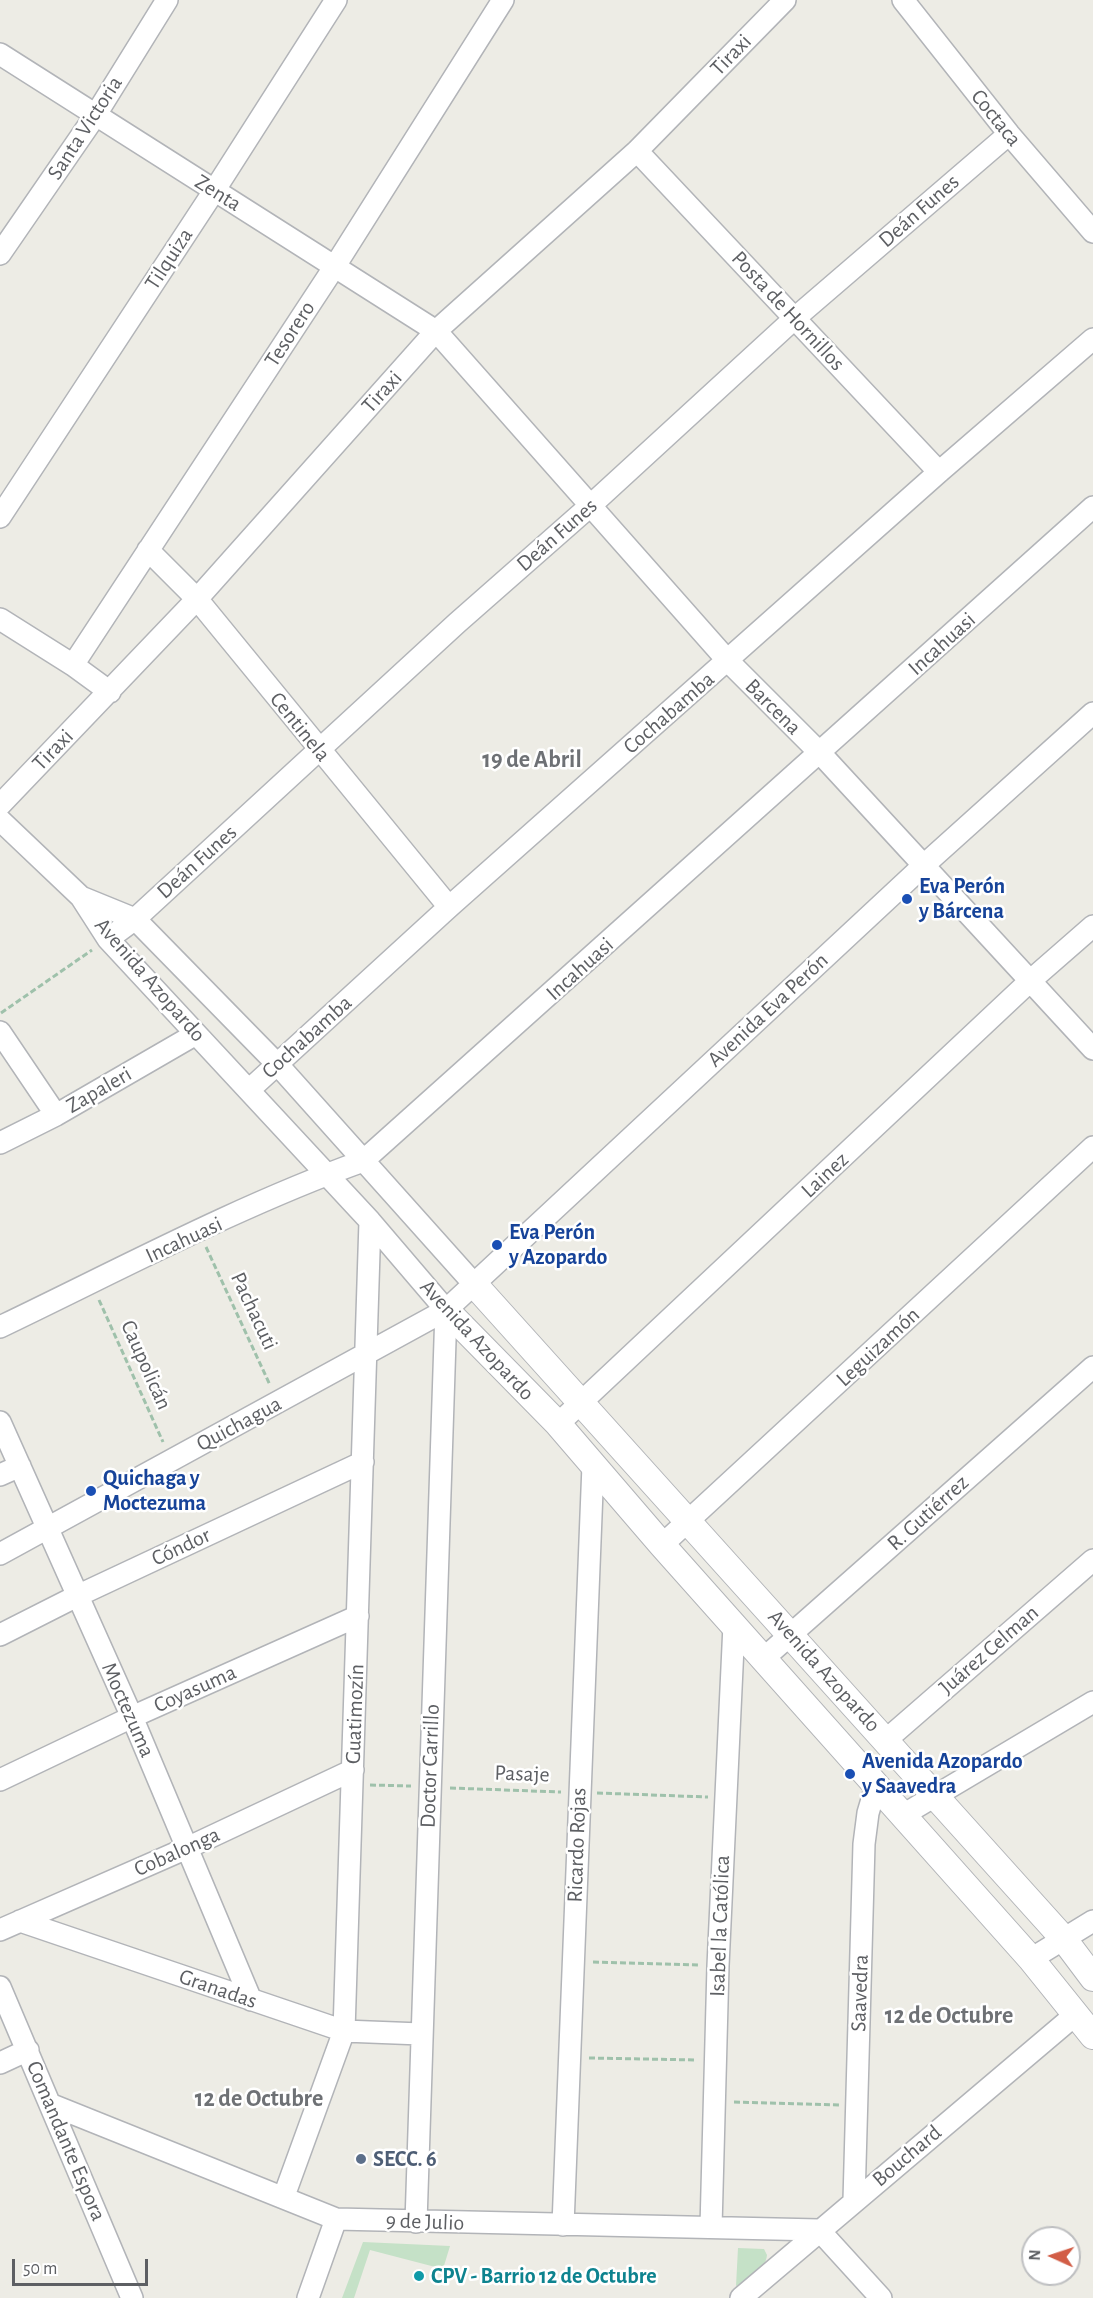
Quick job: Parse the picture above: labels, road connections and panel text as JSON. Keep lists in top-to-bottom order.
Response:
{
  "streets": {
    "street": [
      "Tiraxi",
      "Coctaca",
      "Santa Victoria",
      "Zenta",
      "Deán Funes",
      "Tilquiza",
      "Posta de Hornillos",
      "Tesorero",
      "Incahuasi",
      "Barcena",
      "Cochabamba",
      "Centinela",
      "Avenida Azopardo",
      "Avenida Eva Perón",
      "Zapaleri",
      "Lainez",
      "Leguizamón",
      "Quichagua",
      "R. Gutiérrez",
      "Cóndor",
      "Juárez Celman",
      "Coyasuma",
      "Moctezuma",
      "Guatimozín",
      "Doctor Carrillo",
      "Ricardo Rojas",
      "Cobalonga",
      "Isabel la Católica",
      "Granadas",
      "Saavedra",
      "Comandante Espora",
      "Bouchard",
      "9 de Julio"
    ],
    "path": ["Pachacuti", "Caupolicán", "Pasaje"]
  },
  "crossings": [
    ["Tiraxi", "Zenta"],
    ["Tiraxi", "Posta de Hornillos"],
    ["Tiraxi", "Barcena"],
    ["Tiraxi", "Centinela"],
    ["Coctaca", "Deán Funes"],
    ["Santa Victoria", "Zenta"],
    ["Zenta", "Tilquiza"],
    ["Zenta", "Tesorero"],
    ["Zenta", "Barcena"],
    ["Deán Funes", "Posta de Hornillos"],
    ["Deán Funes", "Barcena"],
    ["Deán Funes", "Centinela"],
    ["Deán Funes", "Avenida Azopardo"],
    ["Posta de Hornillos", "Cochabamba"],
    ["Tesorero", "Centinela"],
    ["Incahuasi", "Barcena"],
    ["Incahuasi", "Avenida Azopardo"],
    ["Incahuasi", "Pachacuti"],
    ["Incahuasi", "Caupolicán"],
    ["Barcena", "Cochabamba"],
    ["Barcena", "Avenida Eva Perón"],
    ["Barcena", "Lainez"],
    ["Cochabamba", "Centinela"],
    ["Cochabamba", "Avenida Azopardo"],
    ["Avenida Azopardo", "Avenida Eva Perón"],
    ["Avenida Azopardo", "Zapaleri"],
    ["Avenida Azopardo", "Lainez"],
    ["Avenida Azopardo", "Leguizamón"],
    ["Avenida Azopardo", "Quichagua"],
    ["Avenida Azopardo", "R. Gutiérrez"],
    ["Avenida Azopardo", "Juárez Celman"],
    ["Avenida Azopardo", "Guatimozín"],
    ["Avenida Azopardo", "Doctor Carrillo"],
    ["Avenida Azopardo", "Ricardo Rojas"],
    ["Avenida Azopardo", "Isabel la Católica"],
    ["Avenida Azopardo", "Saavedra"],
    ["Avenida Azopardo", "Bouchard"],
    ["Avenida Eva Perón", "Quichagua"],
    ["Avenida Eva Perón", "Doctor Carrillo"],
    ["Pachacuti", "Quichagua"],
    ["Caupolicán", "Quichagua"],
    ["Quichagua", "Moctezuma"],
    ["Quichagua", "Guatimozín"],
    ["Quichagua", "Doctor Carrillo"],
    ["Cóndor", "Moctezuma"],
    ["Cóndor", "Guatimozín"],
    ["Coyasuma", "Moctezuma"],
    ["Coyasuma", "Guatimozín"],
    ["Moctezuma", "Cobalonga"],
    ["Moctezuma", "Granadas"],
    ["Guatimozín", "Pasaje"],
    ["Guatimozín", "Cobalonga"],
    ["Guatimozín", "Granadas"],
    ["Guatimozín", "9 de Julio"],
    ["Doctor Carrillo", "Pasaje"],
    ["Doctor Carrillo", "Granadas"],
    ["Doctor Carrillo", "9 de Julio"],
    ["Pasaje", "Ricardo Rojas"],
    ["Pasaje", "Cobalonga"],
    ["Pasaje", "Isabel la Católica"],
    ["Ricardo Rojas", "9 de Julio"],
    ["Cobalonga", "Granadas"],
    ["Isabel la Católica", "9 de Julio"],
    ["Saavedra", "Bouchard"],
    ["Comandante Espora", "9 de Julio"],
    ["Bouchard", "9 de Julio"]
  ],
  "districts": ["19 de Abril", "12 de Octubre", "12 de Octubre"],
  "places": [
    "Eva Perón y Bárcena",
    "Eva Perón y Azopardo",
    "Quichaga y Moctezuma",
    "Avenida Azopardo y Saavedra",
    "SECC. 6",
    "CPV - Barrio 12 de Octubre"
  ],
  "scale_bar": "50 m",
  "north": "left"
}
